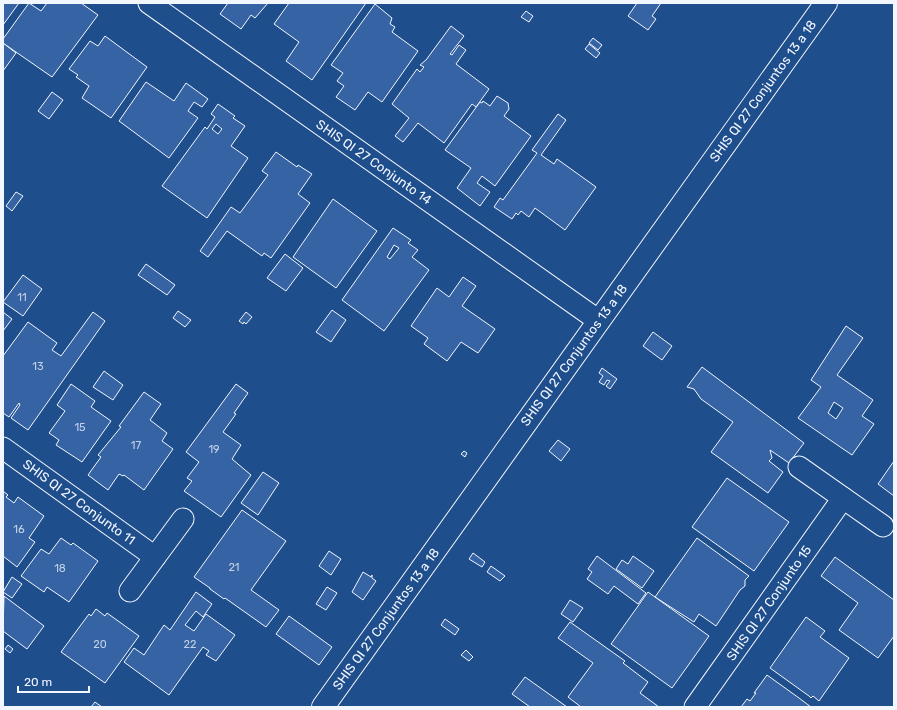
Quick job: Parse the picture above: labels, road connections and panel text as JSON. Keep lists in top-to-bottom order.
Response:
{
  "streets": {
    "street": [
      "SHIS QI 27 Conjuntos 13 a 18",
      "SHIS QI 27 Conjunto 14",
      "SHIS QI 27 Conjunto 11",
      "SHIS QI 27 Conjunto 15"
    ]
  },
  "crossings": [
    ["SHIS QI 27 Conjuntos 13 a 18", "SHIS QI 27 Conjunto 14"]
  ],
  "house_numbers": [
    "11",
    "13",
    "15",
    "17",
    "19",
    "16",
    "21",
    "18",
    "20",
    "22"
  ],
  "scale_bar": "20 m"
}
